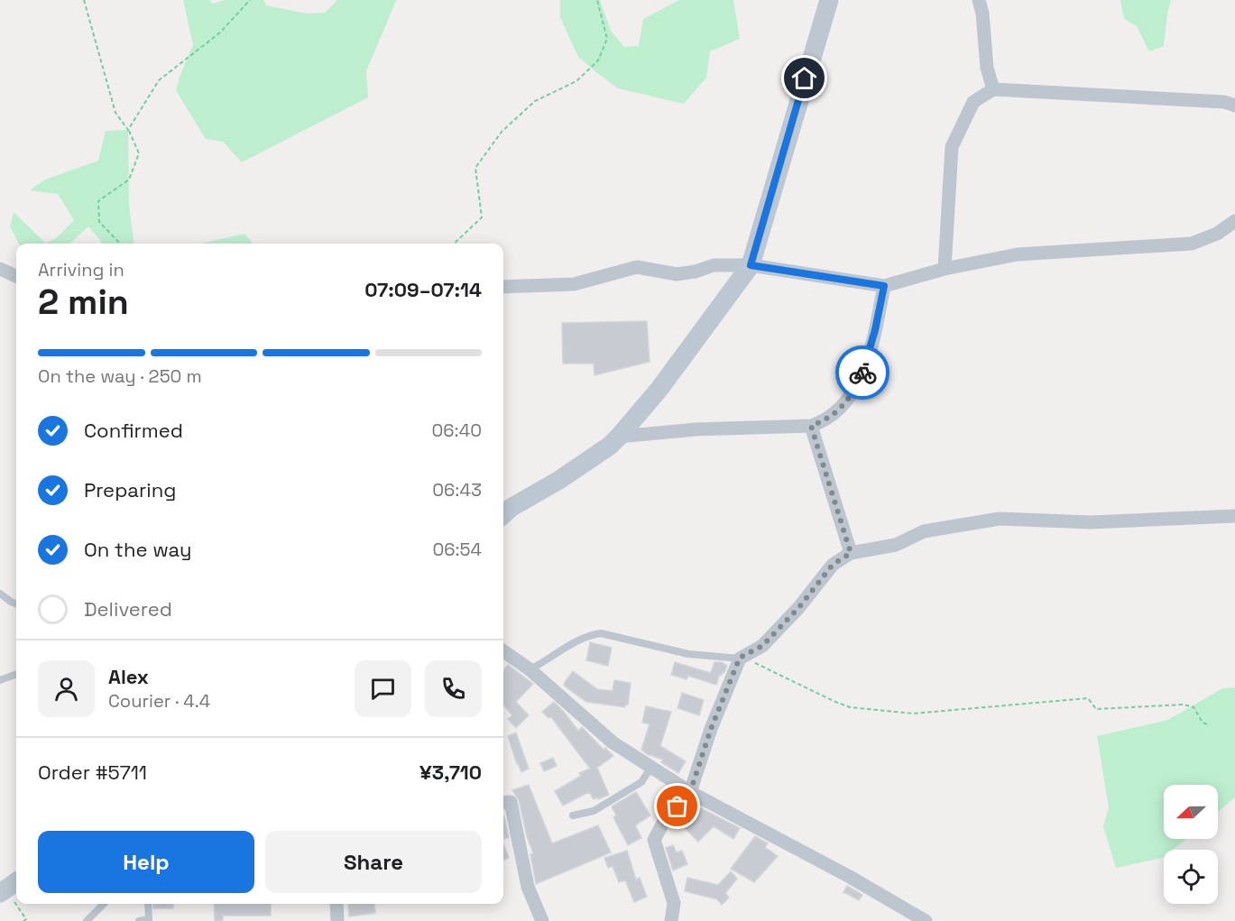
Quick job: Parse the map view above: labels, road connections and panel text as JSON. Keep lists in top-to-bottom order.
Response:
{
  "north": "left",
  "page": {
    "heading": ["2 min", "Arriving in", "07:09–07:14"],
    "panel": [
      "Alex",
      "Courier · 4.4",
      "Order #5711",
      "¥3,710"
    ],
    "bar": "On the way · 250 m",
    "list": [
      ["Confirmed", "06:40"],
      ["Preparing", "06:43"],
      ["On the way", "06:54"],
      "Delivered"
    ],
    "buttons": ["Help", "Share"]
  }
}
